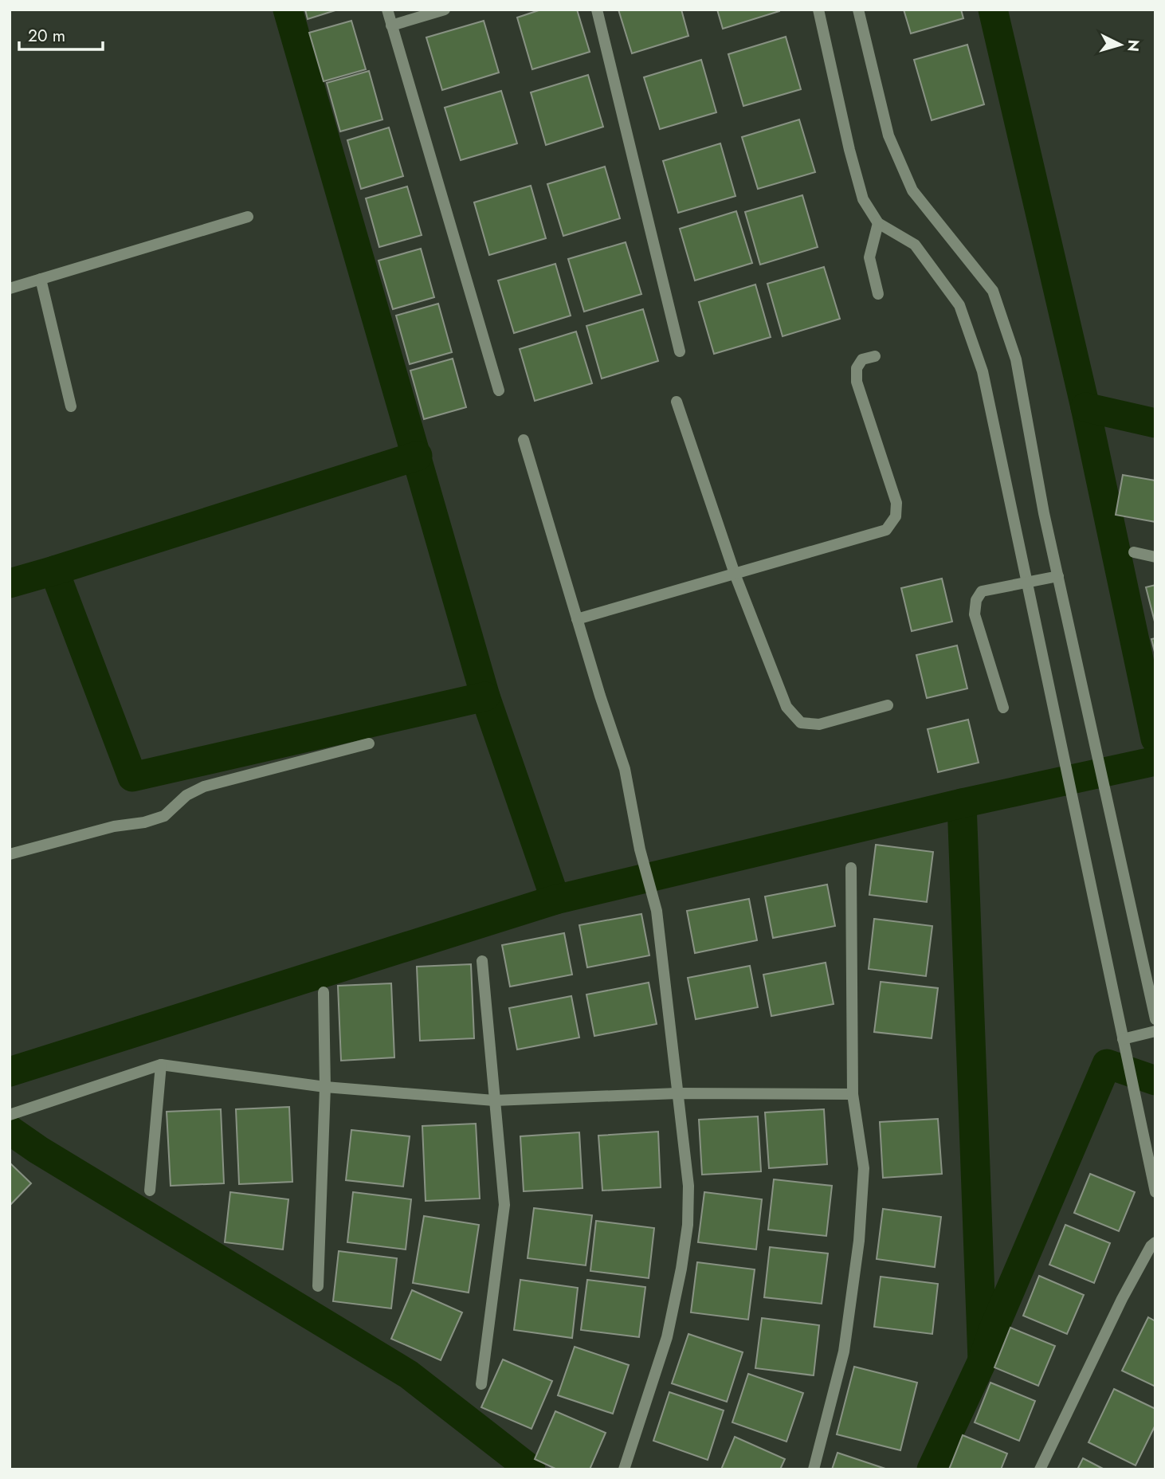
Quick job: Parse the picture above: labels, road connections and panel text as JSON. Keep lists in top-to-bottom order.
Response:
{
  "scale_bar": "20 m",
  "north": "right"
}
